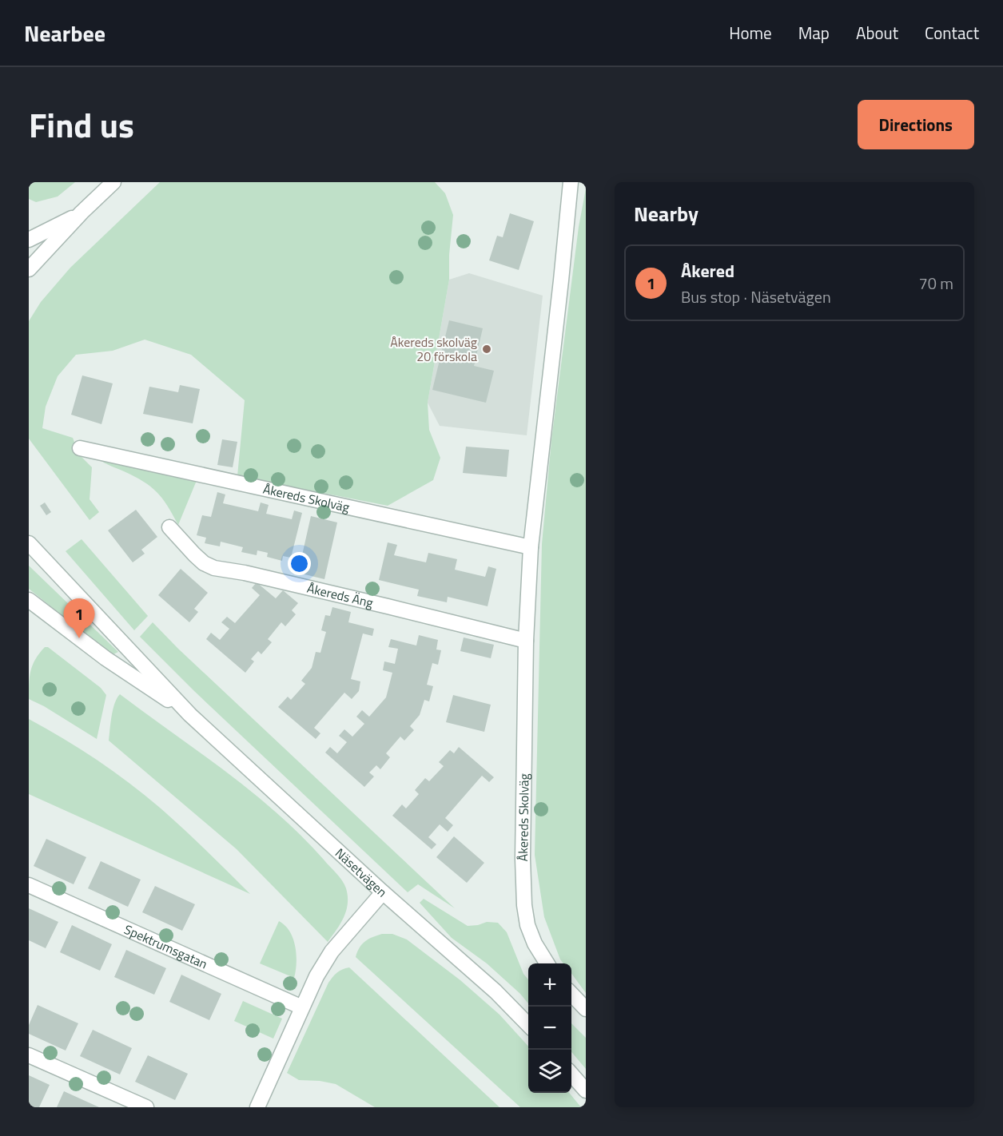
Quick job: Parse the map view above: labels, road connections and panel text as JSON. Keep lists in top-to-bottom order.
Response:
{
  "streets": {
    "street": [
      "Åkereds Skolväg",
      "Åkereds Äng",
      "Näsetvägen",
      "Spektrumsgatan"
    ]
  },
  "crossings": [
    ["Åkereds Skolväg", "Åkereds Äng"]
  ],
  "places": ["Åkereds skolväg 20 förskola"],
  "page": {
    "header": "Nearbee",
    "nav": [
      "Home",
      "Map",
      "About",
      "Contact"
    ],
    "title": "Find us",
    "buttons": "Directions",
    "heading": "Nearby",
    "list": [
      {
        "mark": "1",
        "name": "Åkered",
        "note": "Bus stop · Näsetvägen",
        "value": "70 m"
      }
    ],
    "pins": "1",
    "map_buttons": ["+", "−"]
  }
}
